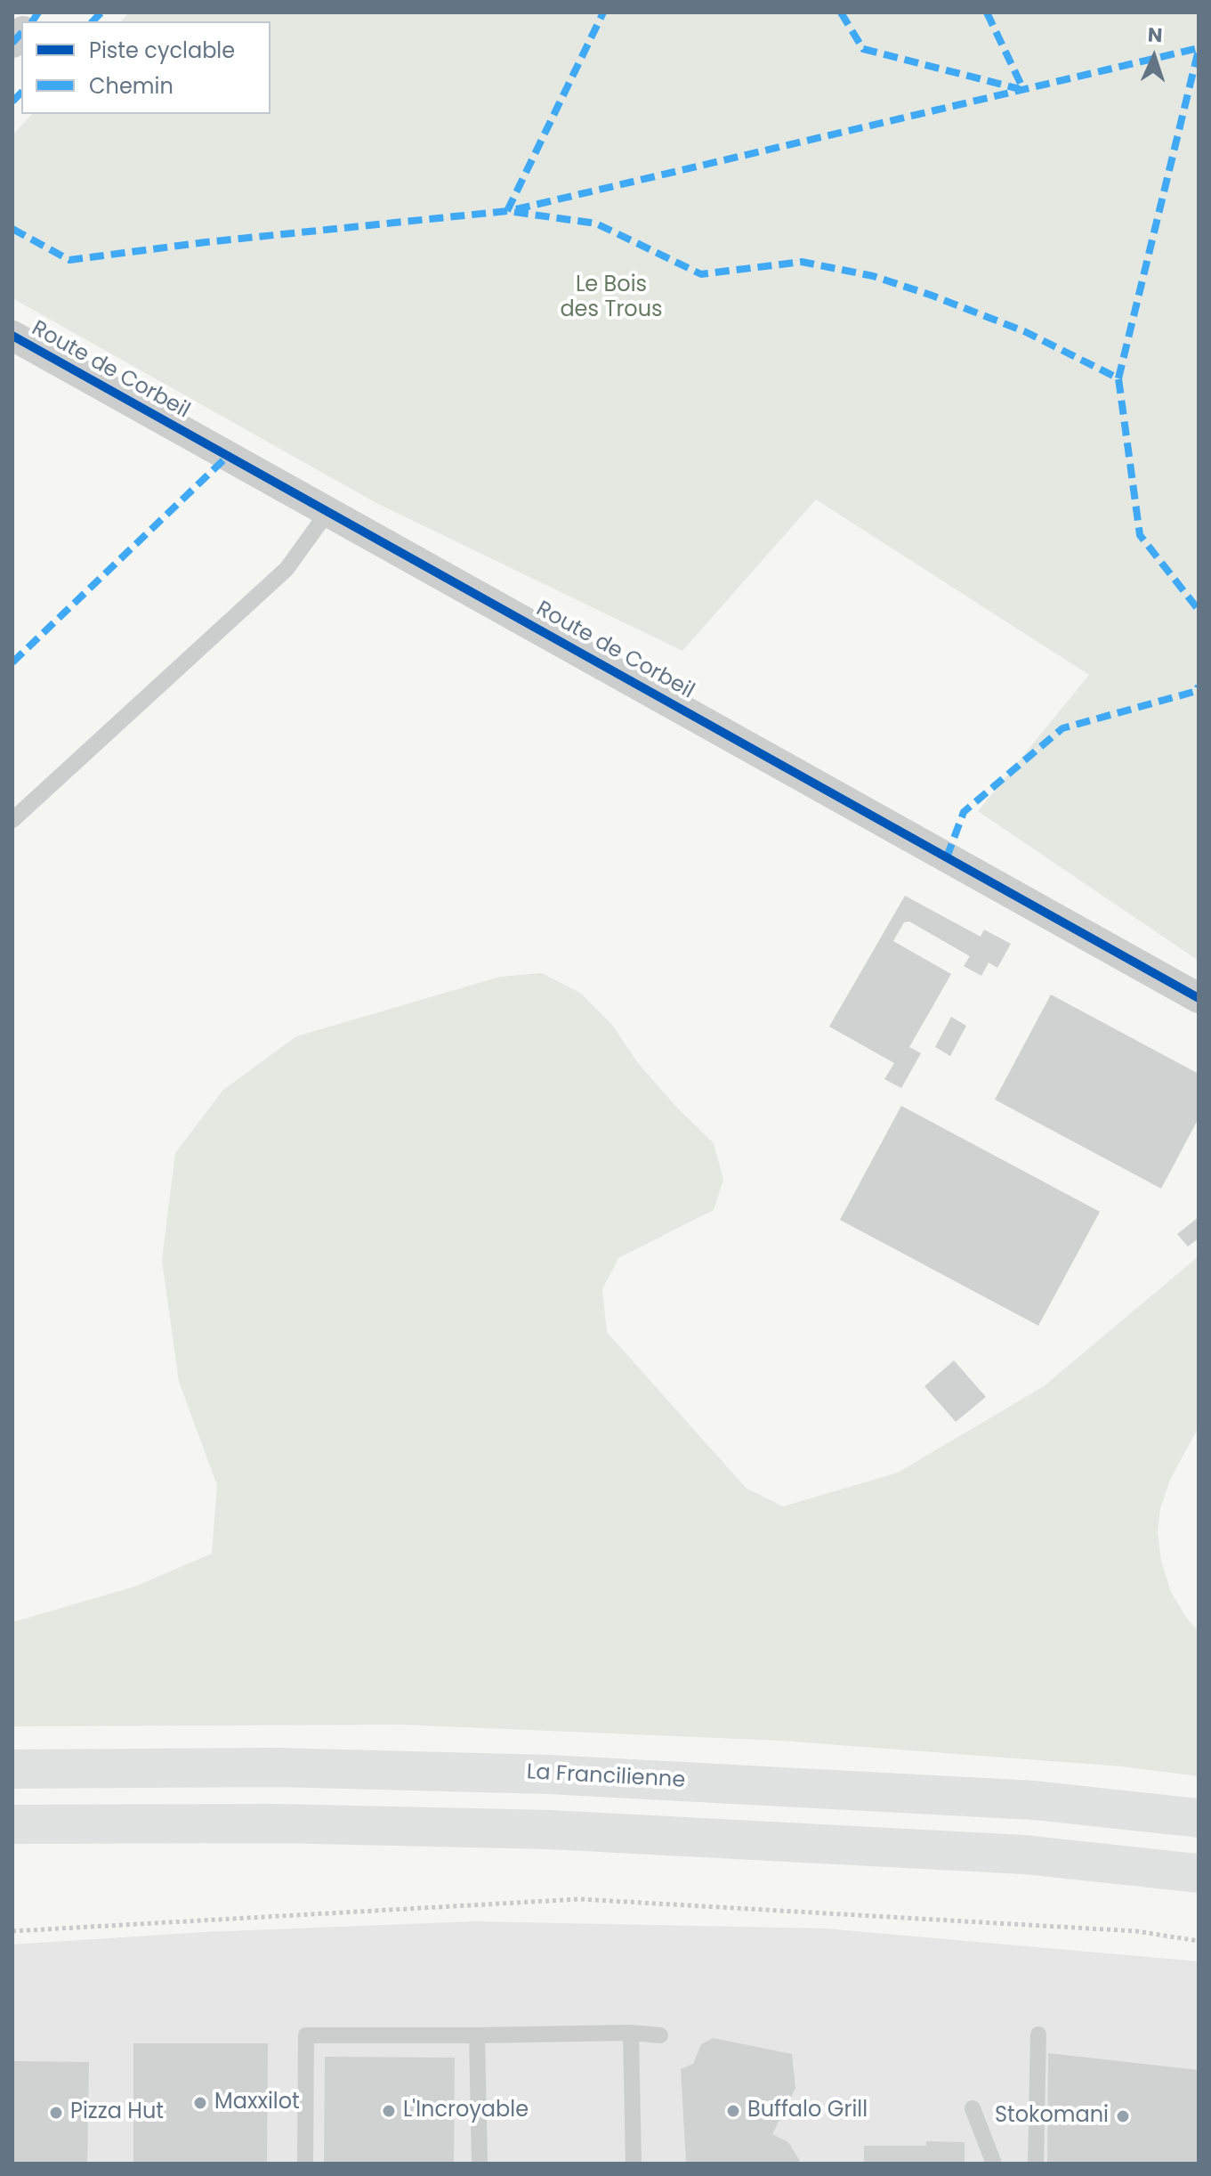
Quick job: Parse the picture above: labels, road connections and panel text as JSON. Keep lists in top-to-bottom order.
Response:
{
  "streets": {
    "highway": ["La Francilienne"],
    "street": ["Route de Corbeil"]
  },
  "parks": ["Le Bois des Trous"],
  "places": [
    "Maxxilot",
    "L'Incroyable",
    "Buffalo Grill",
    "Pizza Hut",
    "Stokomani"
  ],
  "legend": ["Piste cyclable", "Chemin"],
  "north": "top"
}
